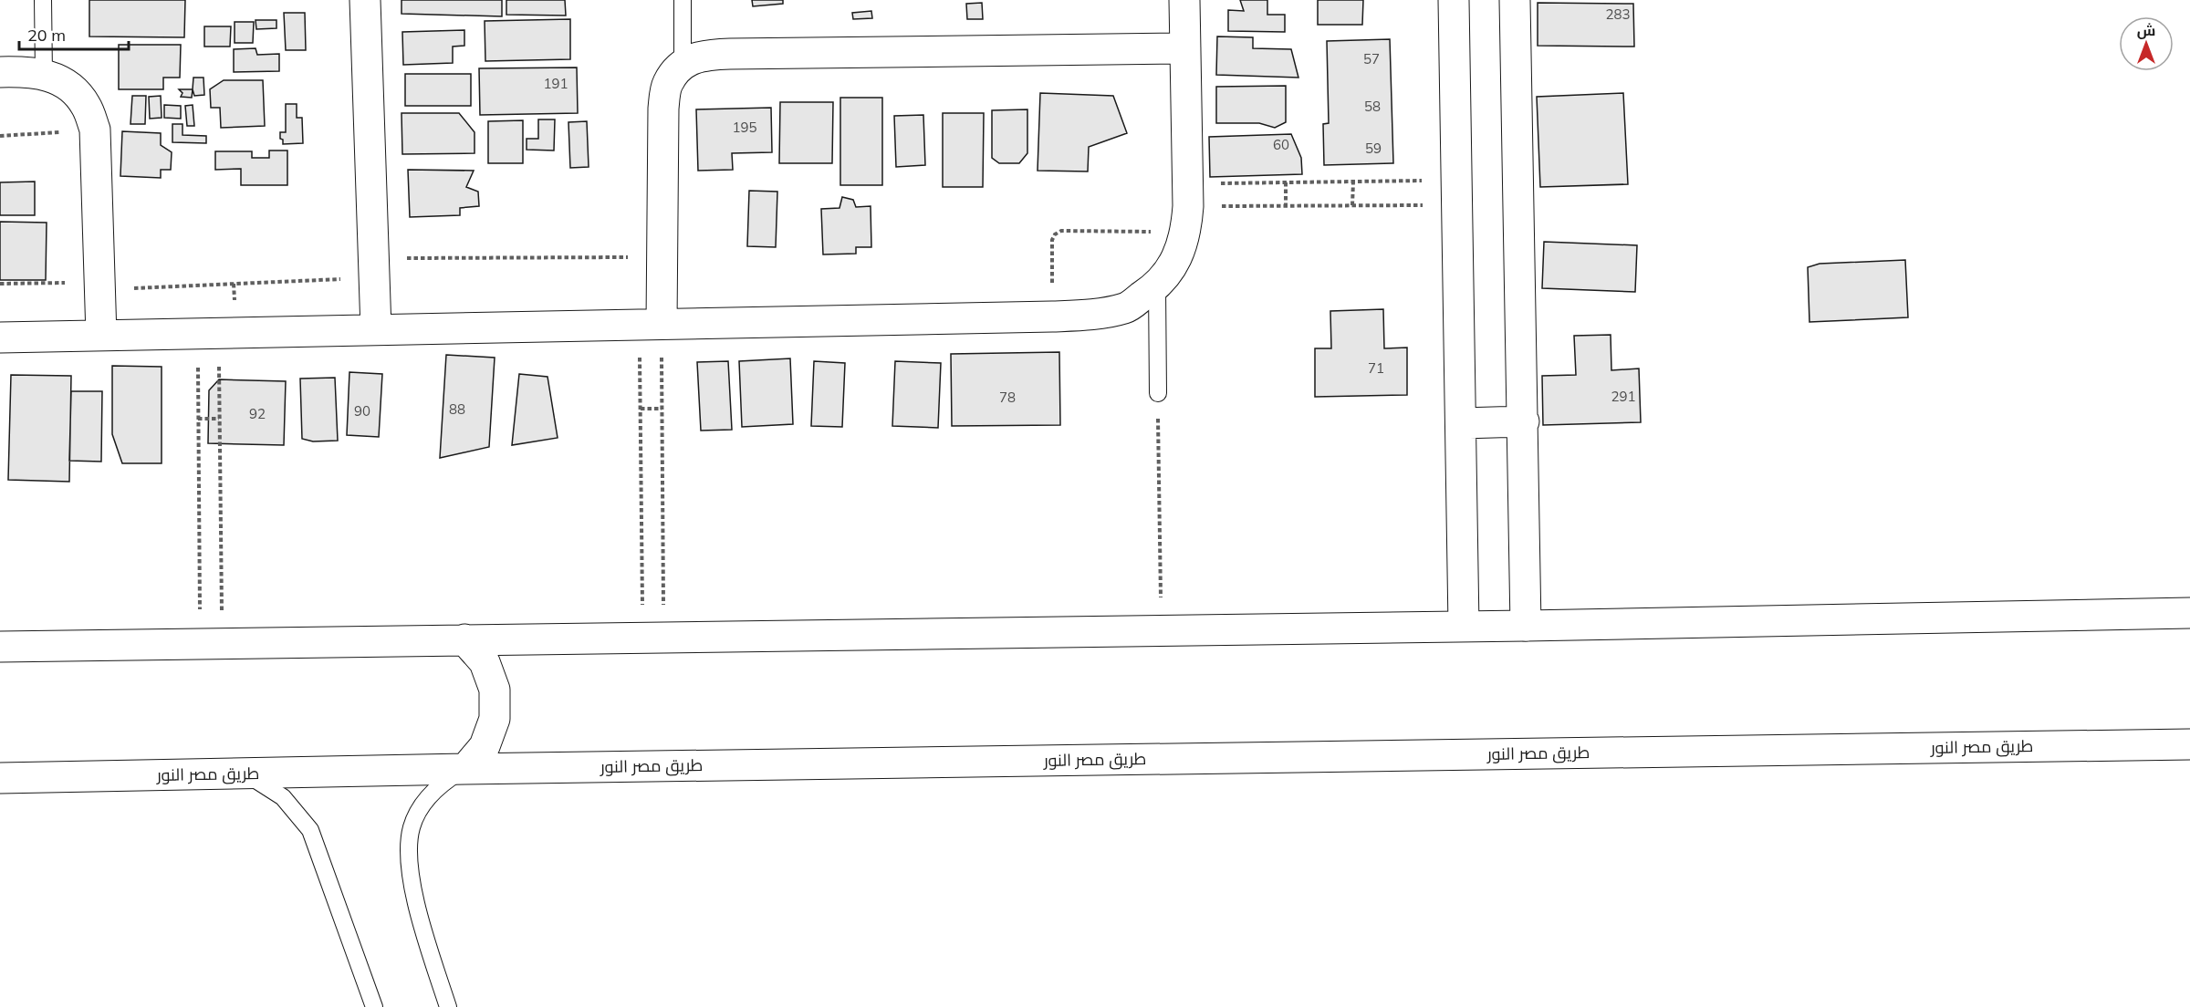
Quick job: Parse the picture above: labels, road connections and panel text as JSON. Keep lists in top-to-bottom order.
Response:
{
  "streets": {
    "street": ["طريق مصر النور"]
  },
  "house_numbers": [
    "283",
    "57",
    "191",
    "58",
    "195",
    "60",
    "59",
    "71",
    "291",
    "78",
    "88",
    "90",
    "92"
  ],
  "scale_bar": "20 m",
  "north": "top"
}
